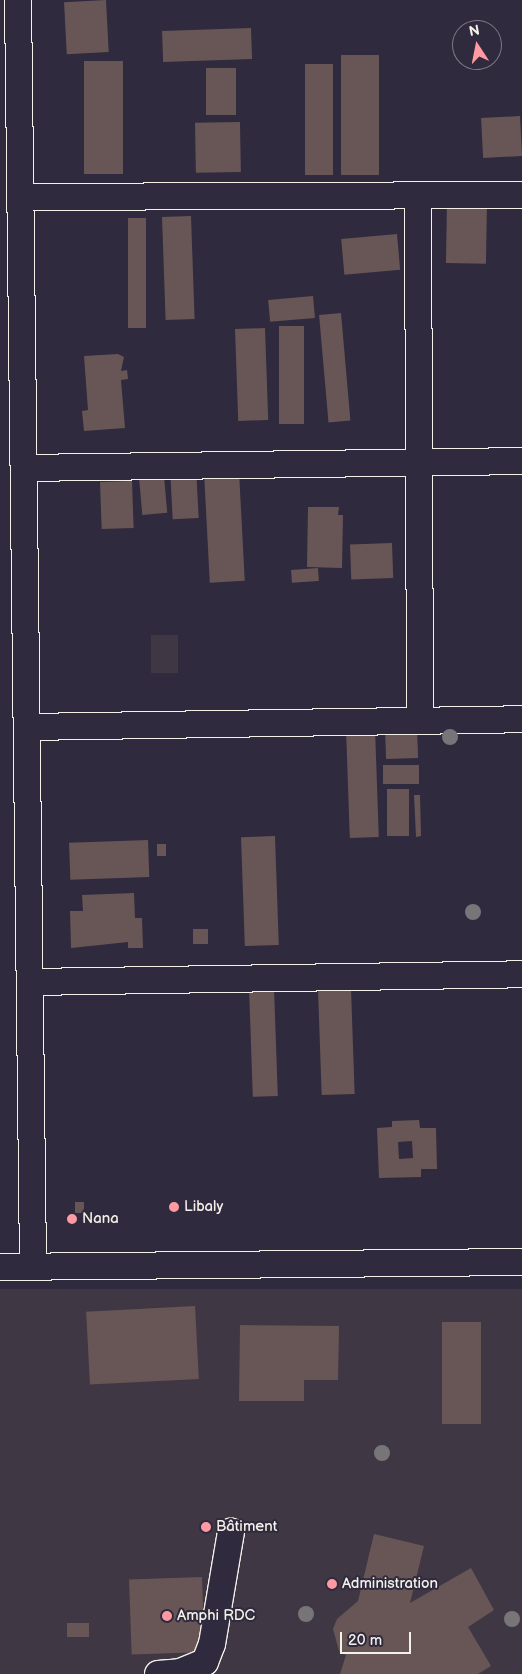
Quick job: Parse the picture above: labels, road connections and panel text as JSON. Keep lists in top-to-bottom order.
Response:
{
  "places": [
    "Libaly",
    "Nana",
    "Bâtiment",
    "Administration",
    "Amphi RDC"
  ],
  "scale_bar": "20 m",
  "north": "top"
}
